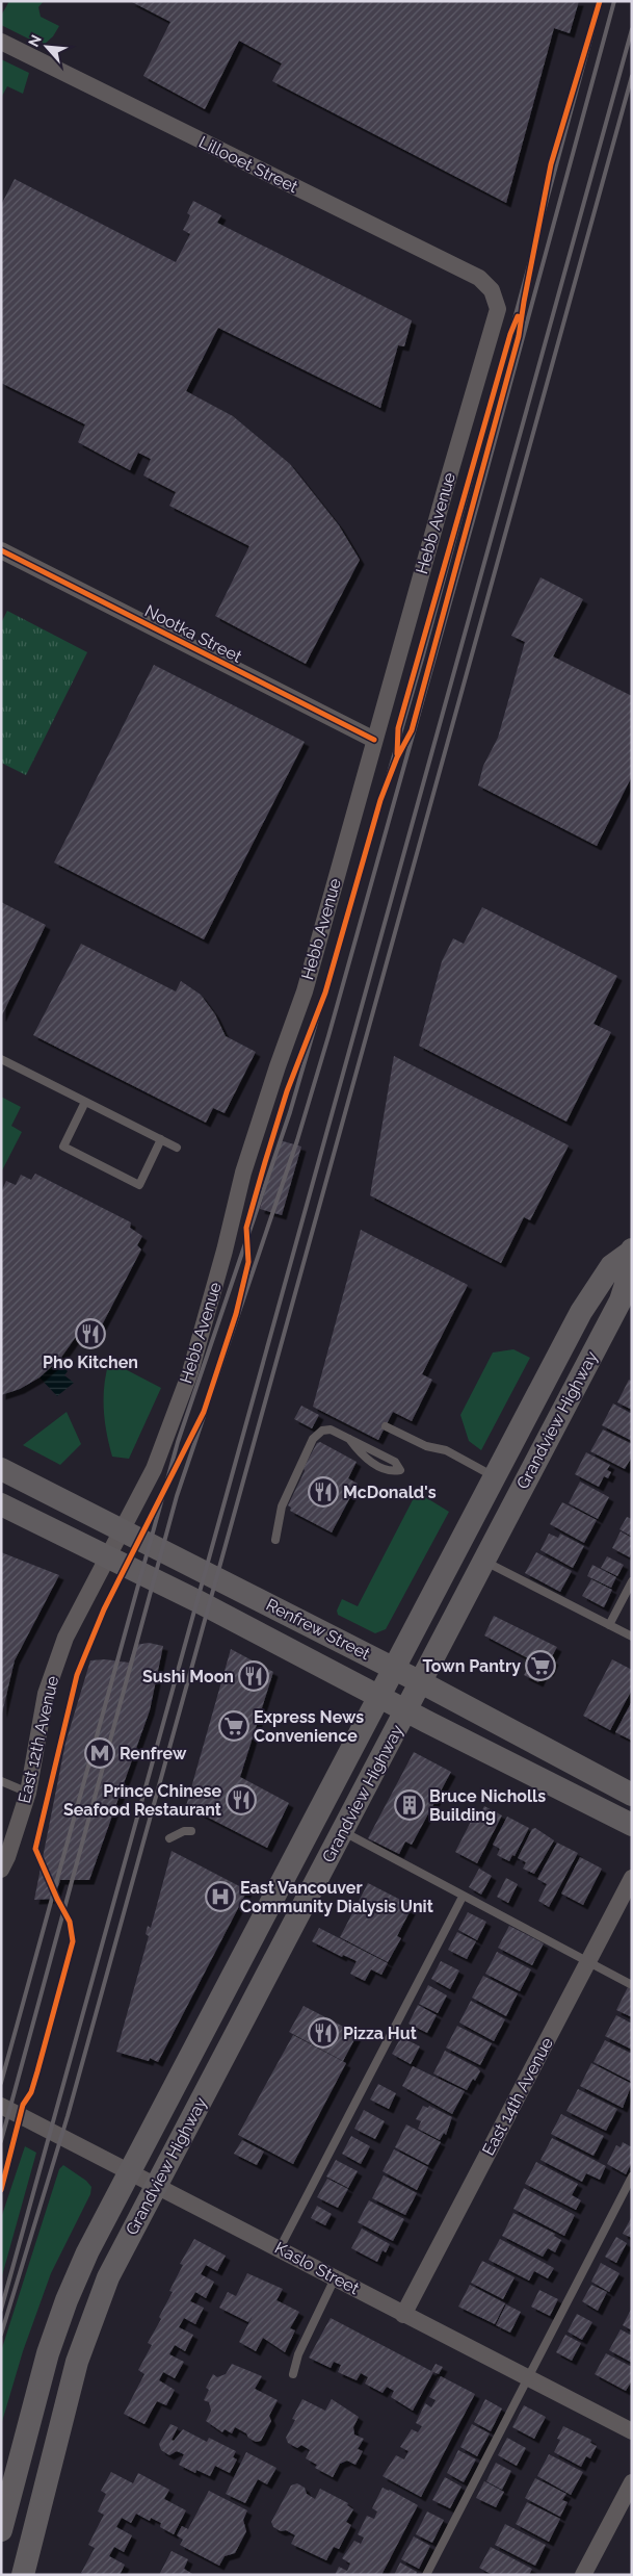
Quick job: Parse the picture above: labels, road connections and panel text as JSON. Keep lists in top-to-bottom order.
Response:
{
  "streets": {
    "main road": ["Grandview Highway", "Renfrew Street"],
    "street": [
      "Lillooet Street",
      "Hebb Avenue",
      "Nootka Street",
      "East 12th Avenue",
      "East 14th Avenue",
      "Kaslo Street"
    ]
  },
  "crossings": [
    ["Lillooet Street", "Hebb Avenue"],
    ["Hebb Avenue", "Nootka Street"],
    ["Hebb Avenue", "Renfrew Street"],
    ["Hebb Avenue", "East 12th Avenue"],
    ["Grandview Highway", "Renfrew Street"],
    ["Grandview Highway", "Kaslo Street"],
    ["Renfrew Street", "East 12th Avenue"],
    ["East 14th Avenue", "Kaslo Street"]
  ],
  "places": {
    "restaurant": [
      "Pho Kitchen",
      "McDonald's",
      "Sushi Moon",
      "Prince Chinese Seafood Restaurant",
      "Pizza Hut"
    ],
    "supermarket": ["Town Pantry", "Express News Convenience"],
    "metro station": ["Renfrew"],
    "building": ["Bruce Nicholls Building"],
    "hospital": ["East Vancouver Community Dialysis Unit"]
  },
  "north": "top left"
}
